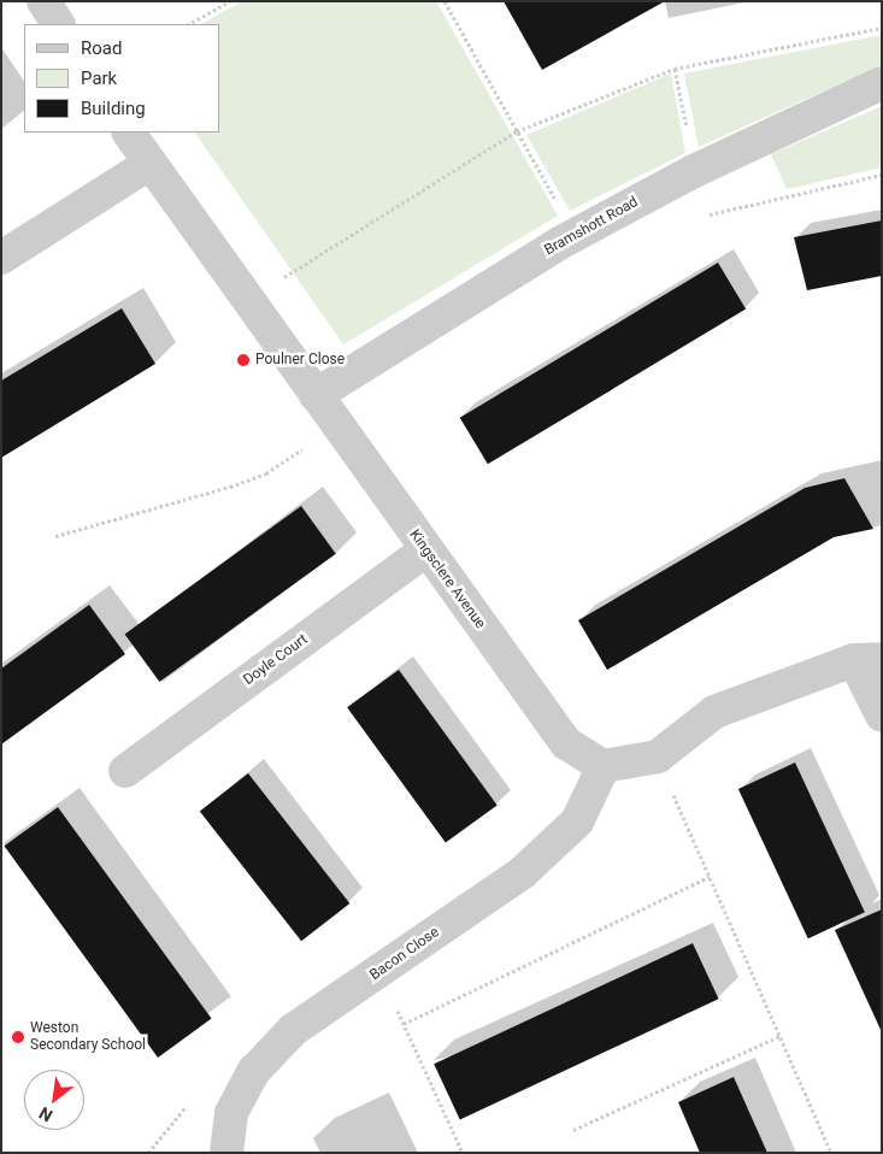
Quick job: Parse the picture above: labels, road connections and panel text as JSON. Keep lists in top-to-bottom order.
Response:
{
  "streets": {
    "street": [
      "Bramshott Road",
      "Kingsclere Avenue",
      "Doyle Court",
      "Bacon Close"
    ]
  },
  "crossings": [
    ["Bramshott Road", "Kingsclere Avenue"],
    ["Kingsclere Avenue", "Doyle Court"],
    ["Kingsclere Avenue", "Bacon Close"]
  ],
  "places": ["Poulner Close", "Weston Secondary School"],
  "legend": ["Road", "Park", "Building"],
  "north": "bottom left"
}
